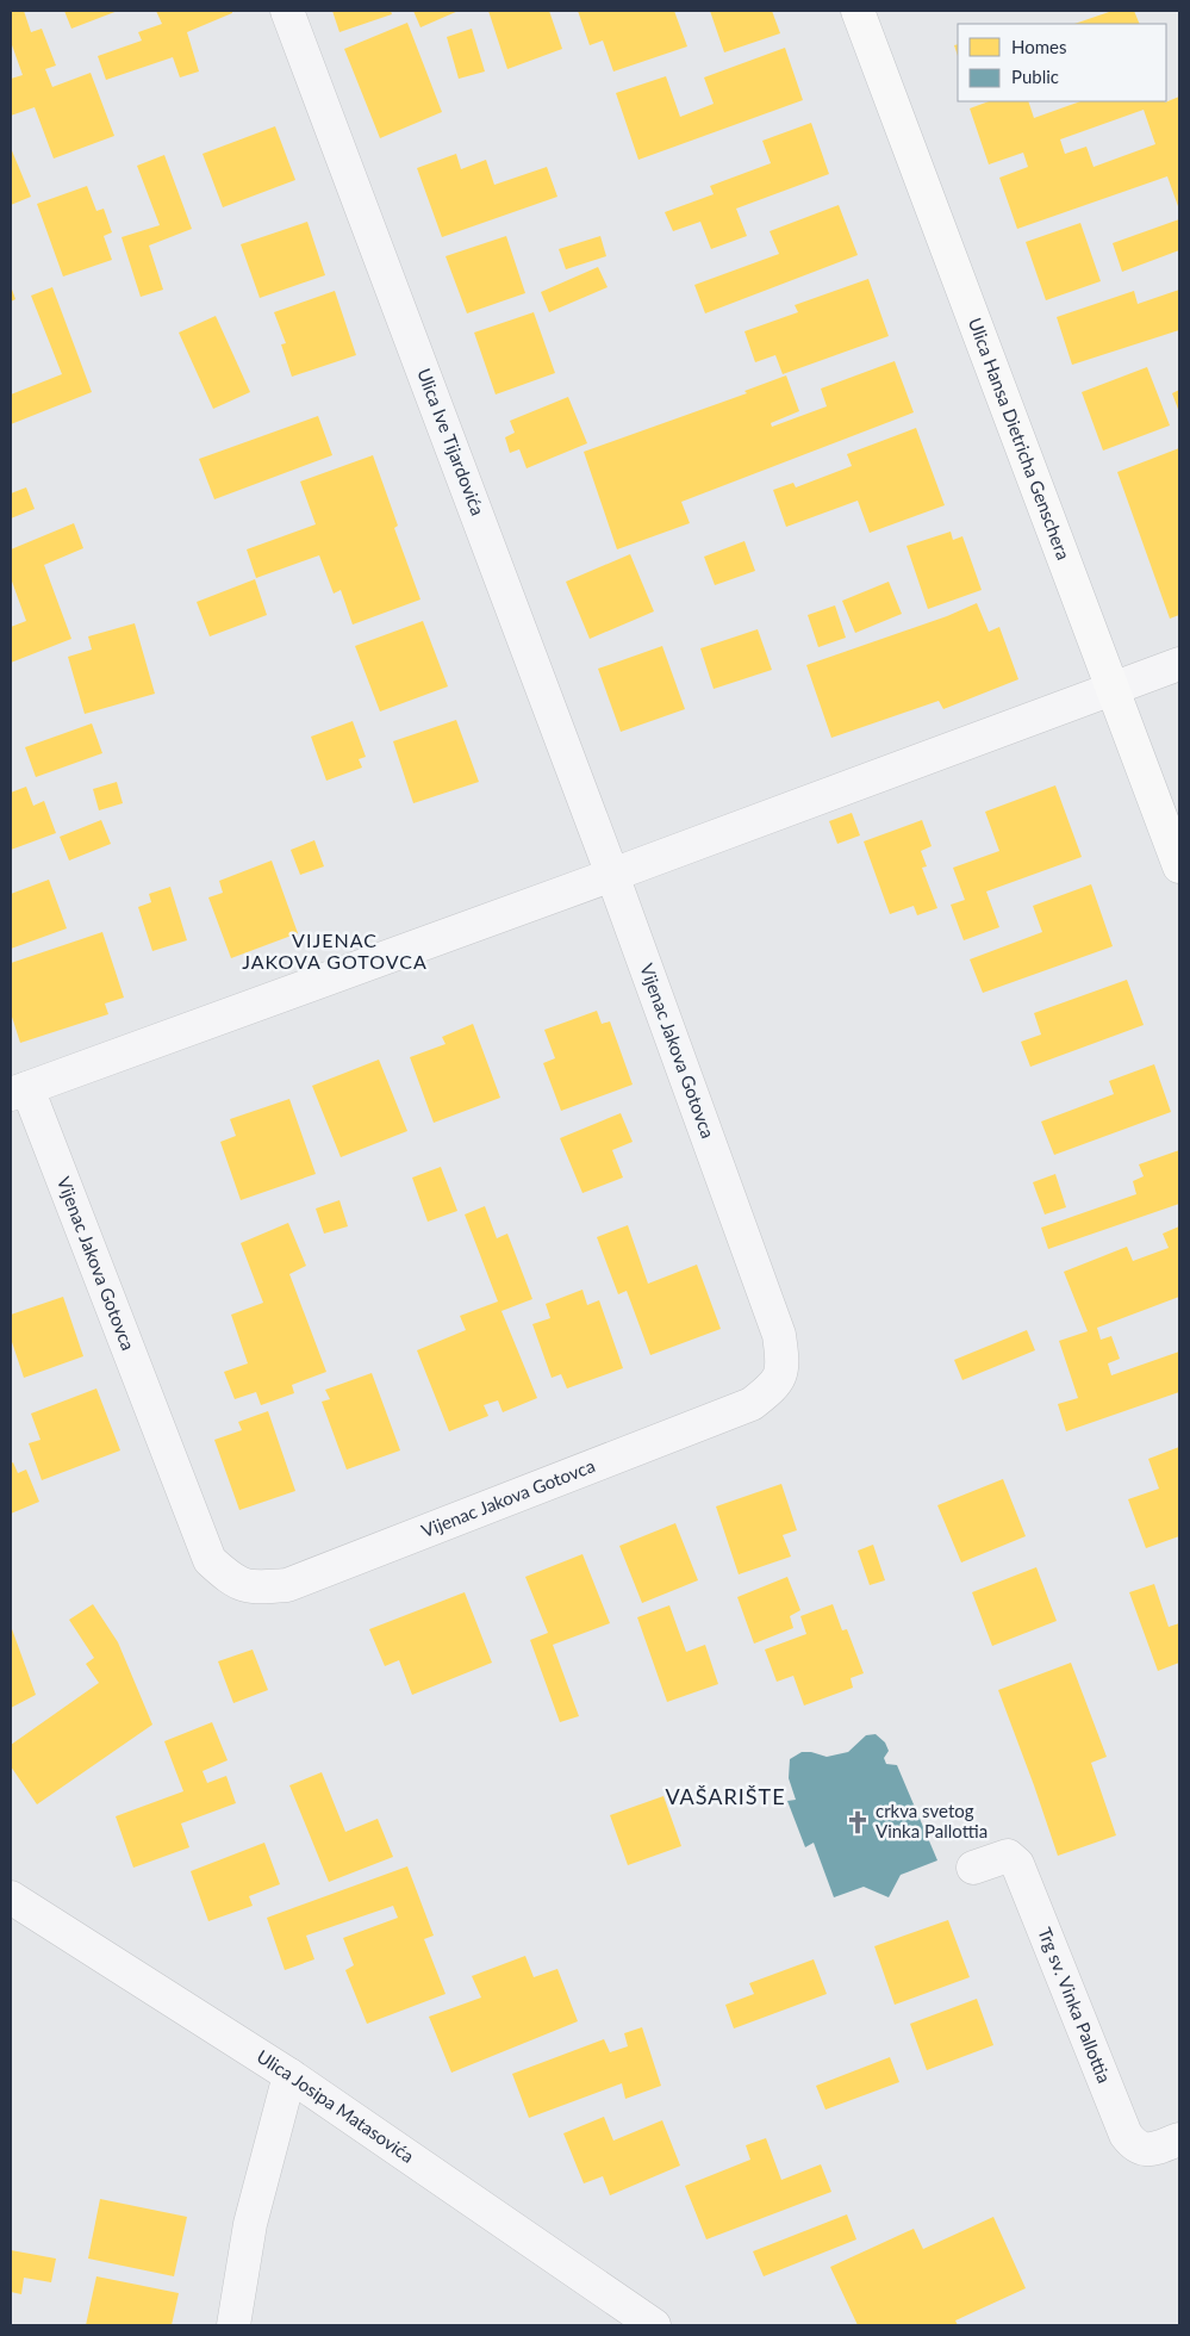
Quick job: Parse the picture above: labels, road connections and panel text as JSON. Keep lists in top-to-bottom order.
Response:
{
  "streets": {
    "main road": ["Ulica Hansa Dietricha Genschera"],
    "street": [
      "Ulica Ive Tijardovića",
      "Vijenac Jakova Gotovca",
      "Trg sv. Vinka Pallottia",
      "Ulica Josipa Matasovića"
    ]
  },
  "crossings": [
    ["Ulica Hansa Dietricha Genschera", "Vijenac Jakova Gotovca"],
    ["Ulica Ive Tijardovića", "Vijenac Jakova Gotovca"]
  ],
  "districts": ["VIJENAC JAKOVA GOTOVCA", "VAŠARIŠTE"],
  "places": {
    "church": ["crkva svetog Vinka Pallottia"]
  },
  "legend": ["Homes", "Public"]
}
